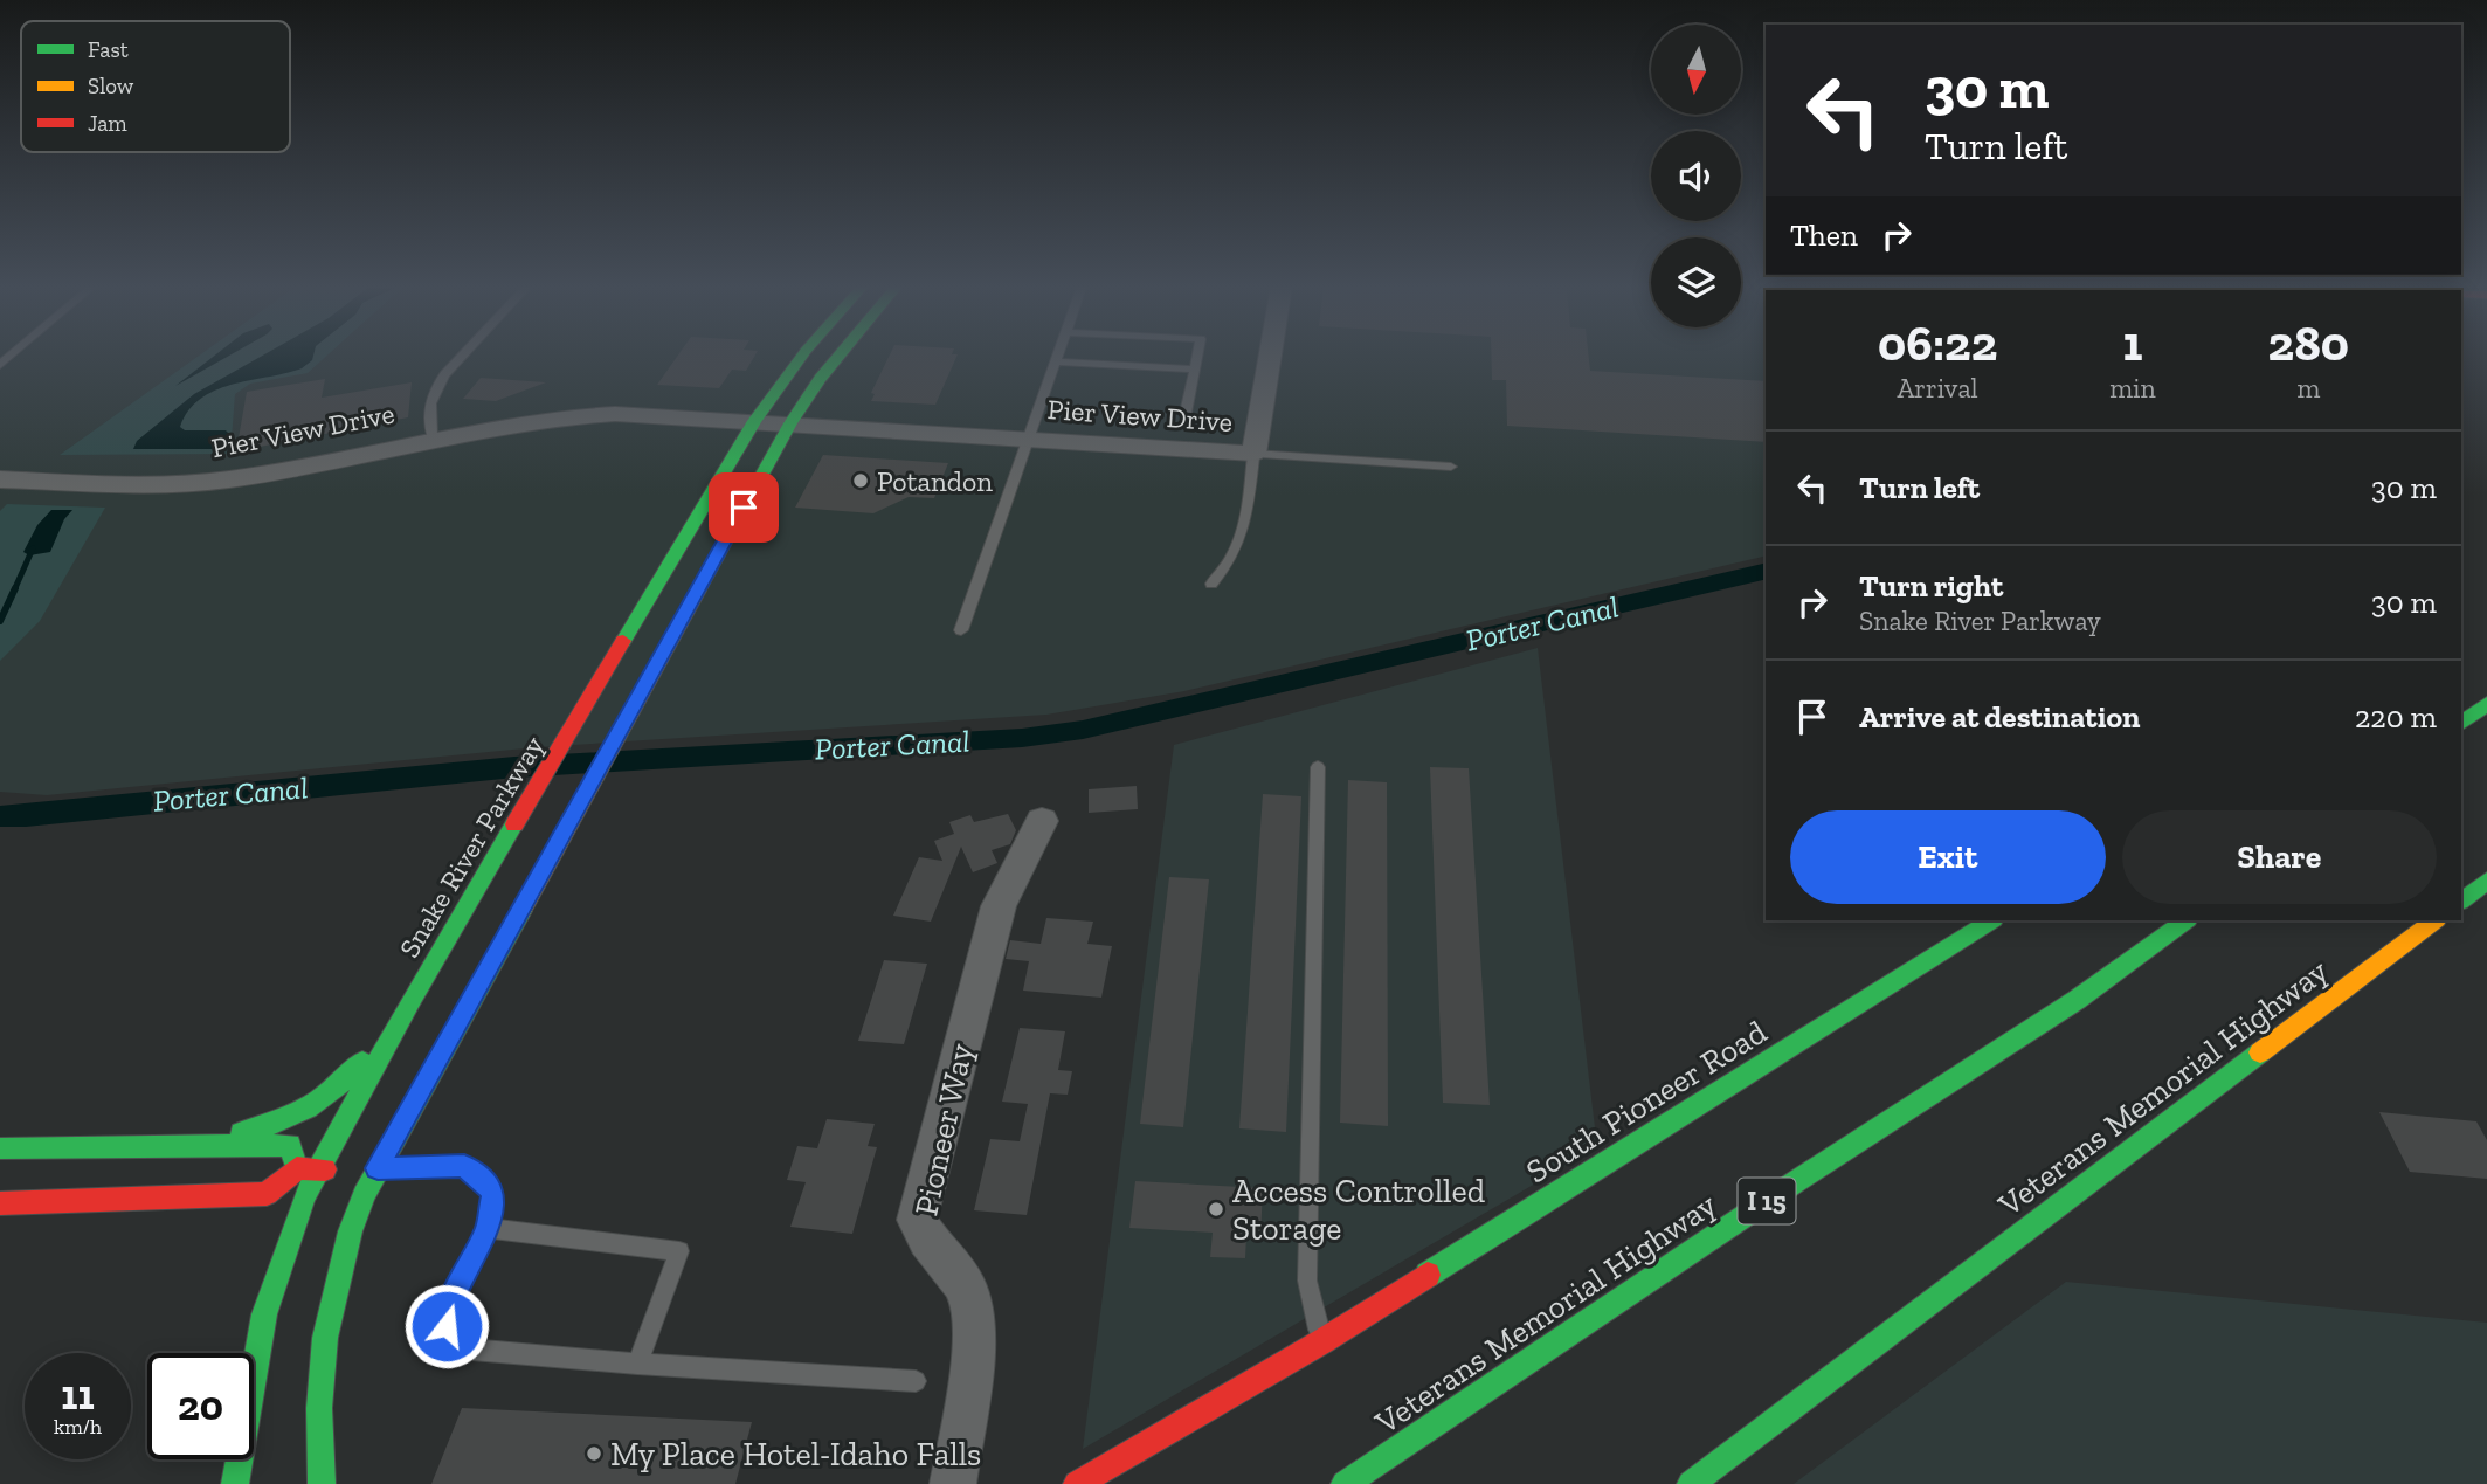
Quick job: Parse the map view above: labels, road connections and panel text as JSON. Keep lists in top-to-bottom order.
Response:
{
  "streets": {
    "main road": [
      "Snake River Parkway",
      "Veterans Memorial Highway",
      "South Pioneer Road",
      "I 15"
    ],
    "street": ["Pier View Drive", "Pioneer Way"]
  },
  "crossings": [
    ["Pier View Drive", "Snake River Parkway"]
  ],
  "water": ["Porter Canal"],
  "places": ["Potandon", "Access Controlled Storage", "My Place Hotel-Idaho Falls"],
  "legend": ["Fast", "Slow", "Jam"],
  "north": "bottom",
  "page": {
    "turn": ["30 m", "Turn left"],
    "then": "Then",
    "eta": [
      "06:22",
      "Arrival",
      "1",
      "min",
      "280",
      "m"
    ],
    "list": [
      {
        "name": "Turn left",
        "value": "30 m"
      },
      {
        "name": "Turn right",
        "note": "Snake River Parkway",
        "value": "30 m"
      },
      {
        "name": "Arrive at destination",
        "value": "220 m"
      }
    ],
    "buttons": ["Exit", "Share"],
    "speed": "11 km/h",
    "limit": "20"
  }
}
